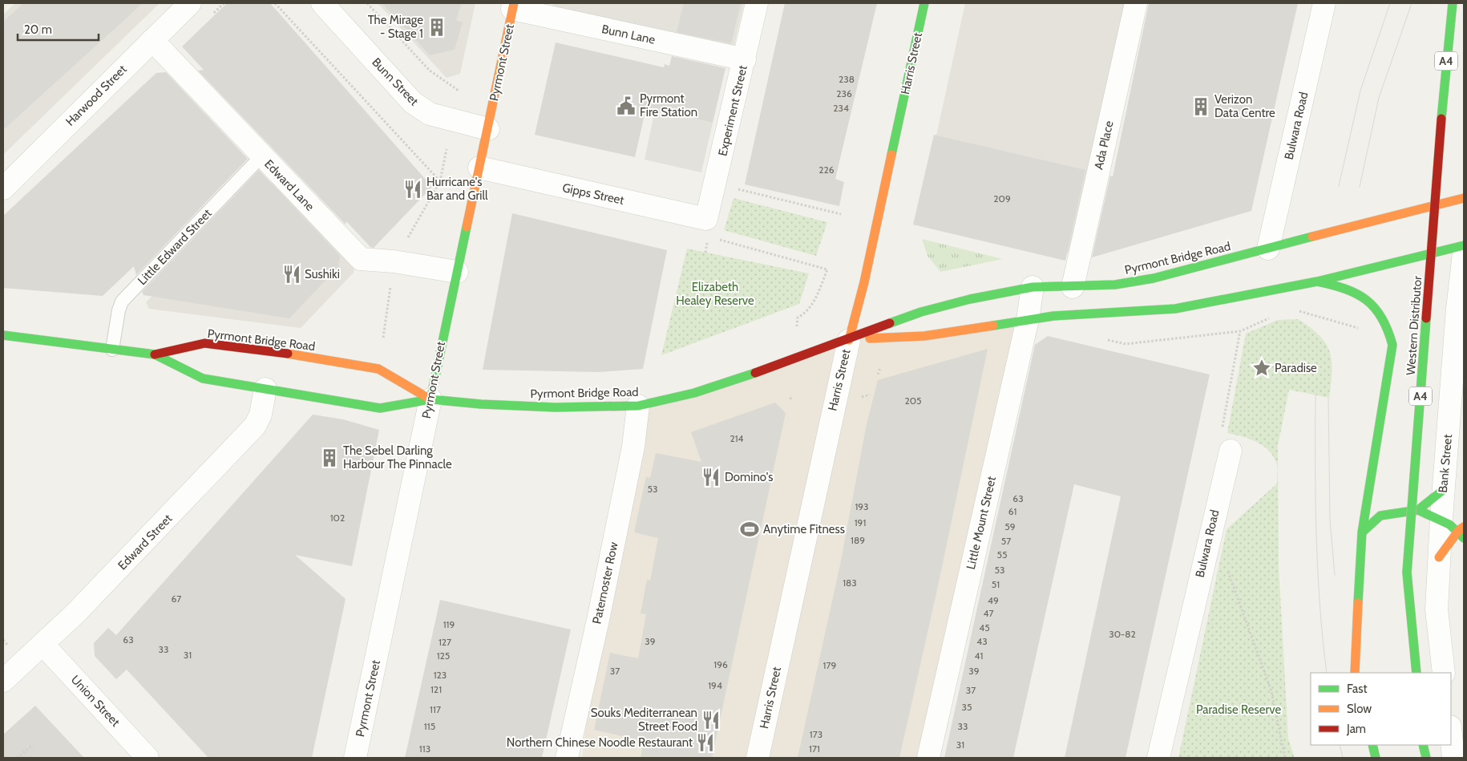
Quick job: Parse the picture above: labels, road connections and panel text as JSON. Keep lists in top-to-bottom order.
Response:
{
  "streets": {
    "main road": [
      "A4",
      "Pyrmont Street",
      "Harris Street",
      "Pyrmont Bridge Road",
      "Western Distributor"
    ],
    "street": [
      "Bunn Lane",
      "Bunn Street",
      "Harwood Street",
      "Experiment Street",
      "Bulwara Road",
      "Ada Place",
      "Edward Lane",
      "Gipps Street",
      "Bank Street",
      "Little Mount Street",
      "Edward Street",
      "Paternoster Row",
      "Union Street"
    ],
    "lane": ["Little Edward Street"]
  },
  "crossings": [
    ["Bunn Lane", "Pyrmont Street"],
    ["Bunn Lane", "Experiment Street"],
    ["Pyrmont Street", "Bunn Street"],
    ["Pyrmont Street", "Edward Lane"],
    ["Pyrmont Street", "Gipps Street"],
    ["Pyrmont Street", "Pyrmont Bridge Road"],
    ["Harris Street", "Pyrmont Bridge Road"],
    ["Harwood Street", "Edward Lane"],
    ["Experiment Street", "Gipps Street"],
    ["Bulwara Road", "Pyrmont Bridge Road"],
    ["Ada Place", "Pyrmont Bridge Road"],
    ["Edward Lane", "Little Edward Street"],
    ["Little Edward Street", "Pyrmont Bridge Road"],
    ["Pyrmont Bridge Road", "Little Mount Street"],
    ["Pyrmont Bridge Road", "Edward Street"],
    ["Pyrmont Bridge Road", "Paternoster Row"],
    ["Edward Street", "Union Street"]
  ],
  "parks": ["Elizabeth Healey Reserve", "Paradise Reserve"],
  "places": {
    "building": ["The Mirage - Stage 1", "Verizon Data Centre", "The Sebel Darling Harbour The Pinnacle"],
    "public building": ["Pyrmont Fire Station"],
    "restaurant": [
      "Hurricane's Bar and Grill",
      "Sushiki",
      "Domino's",
      "Souks Mediterranean Street Food",
      "Northern Chinese Noodle Restaurant"
    ],
    "place": ["Paradise"],
    "sports": ["Anytime Fitness"]
  },
  "house_numbers": [
    "238",
    "236",
    "234",
    "226",
    "209",
    "205",
    "214",
    "53",
    "63",
    "193",
    "61",
    "102",
    "191",
    "59",
    "189",
    "57",
    "55",
    "53",
    "183",
    "51",
    "67",
    "49",
    "47",
    "119",
    "45",
    "30-82",
    "63",
    "39",
    "43",
    "127",
    "33",
    "31",
    "125",
    "41",
    "196",
    "179",
    "37",
    "39",
    "123",
    "194",
    "121",
    "37",
    "35",
    "117",
    "115",
    "33",
    "173",
    "31",
    "113",
    "171"
  ],
  "legend": ["Fast", "Slow", "Jam"],
  "scale_bar": "20 m"
}
